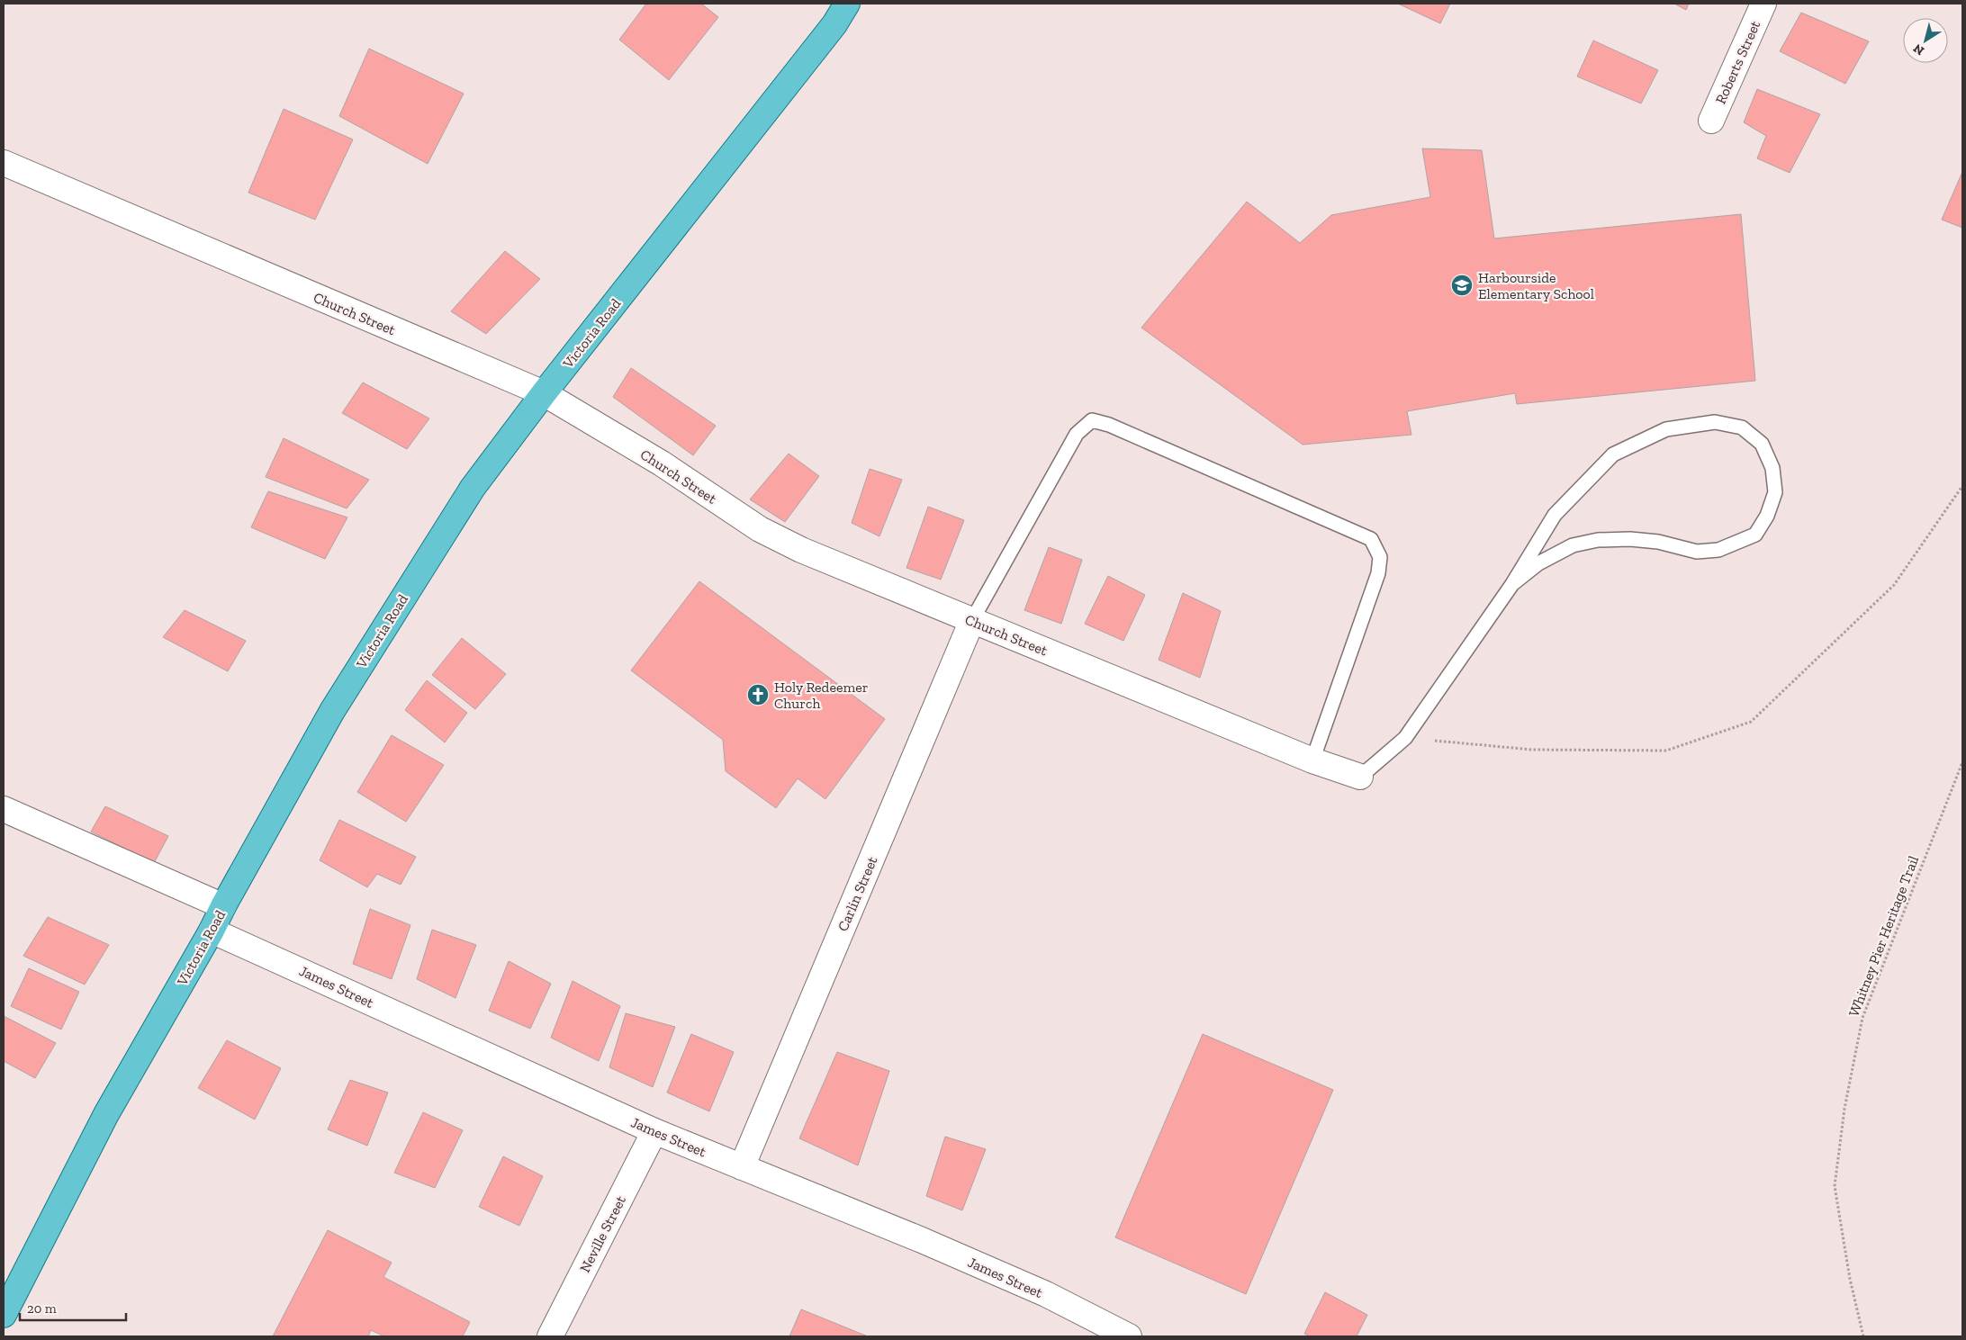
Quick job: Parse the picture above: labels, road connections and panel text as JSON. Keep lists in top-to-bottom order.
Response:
{
  "streets": {
    "main road": ["Victoria Road"],
    "street": [
      "Roberts Street",
      "Church Street",
      "Carlin Street",
      "James Street",
      "Neville Street"
    ],
    "path": ["Whitney Pier Heritage Trail"]
  },
  "crossings": [
    ["Church Street", "Victoria Road"],
    ["Church Street", "Carlin Street"],
    ["Victoria Road", "James Street"],
    ["Carlin Street", "James Street"],
    ["James Street", "Neville Street"]
  ],
  "places": {
    "school or university": ["Harbourside Elementary School"],
    "church": ["Holy Redeemer Church"]
  },
  "scale_bar": "20 m",
  "north": "bottom left"
}
